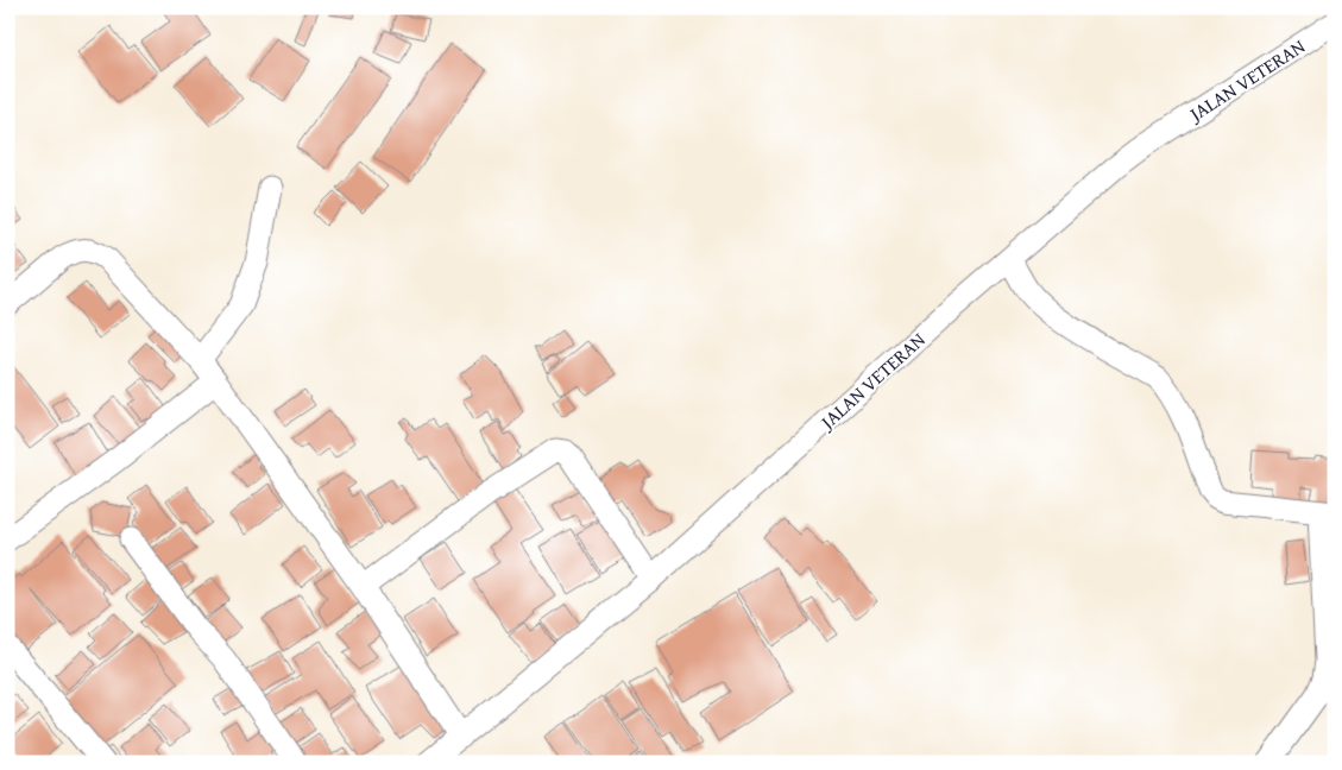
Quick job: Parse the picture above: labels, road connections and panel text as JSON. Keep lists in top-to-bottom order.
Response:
{
  "streets": {
    "street": ["JALAN VETERAN"]
  }
}
